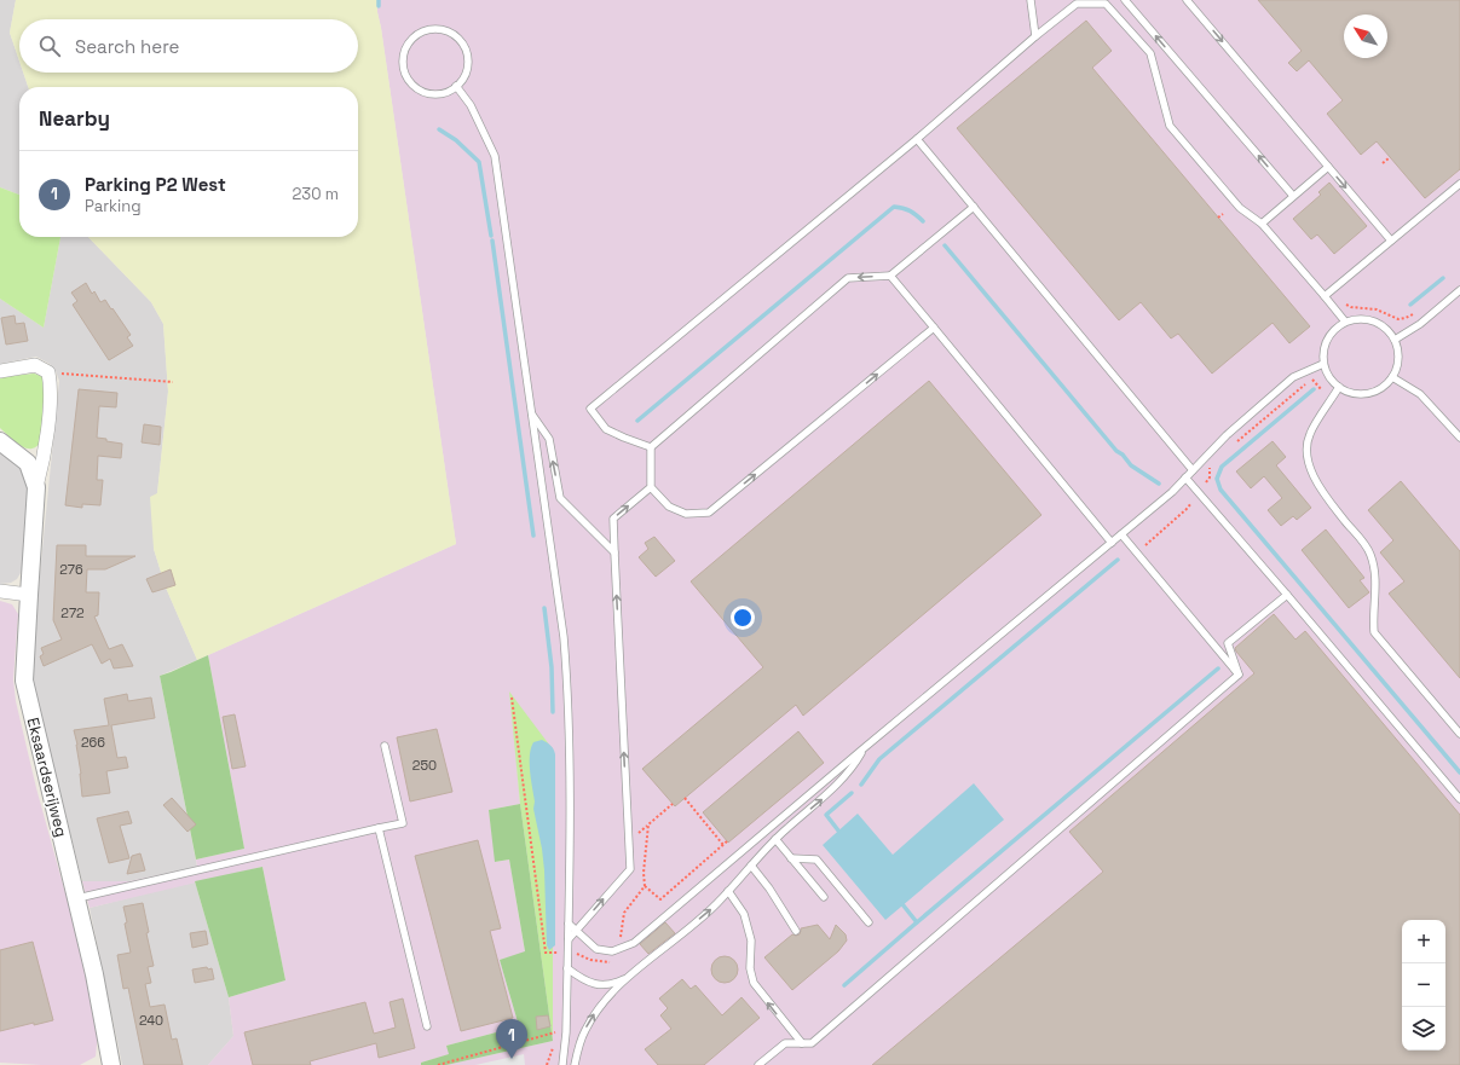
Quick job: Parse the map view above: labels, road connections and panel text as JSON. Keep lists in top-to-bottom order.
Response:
{
  "streets": {
    "street": ["Eksaardserijweg"]
  },
  "house_numbers": [
    "276",
    "272",
    "266",
    "250",
    "240"
  ],
  "north": "top left",
  "page": {
    "search": "Search here",
    "heading": "Nearby",
    "list": [
      {
        "mark": "1",
        "name": "Parking P2 West",
        "note": "Parking",
        "value": "230 m"
      }
    ],
    "map_buttons": ["+", "−"],
    "pins": "1"
  }
}
